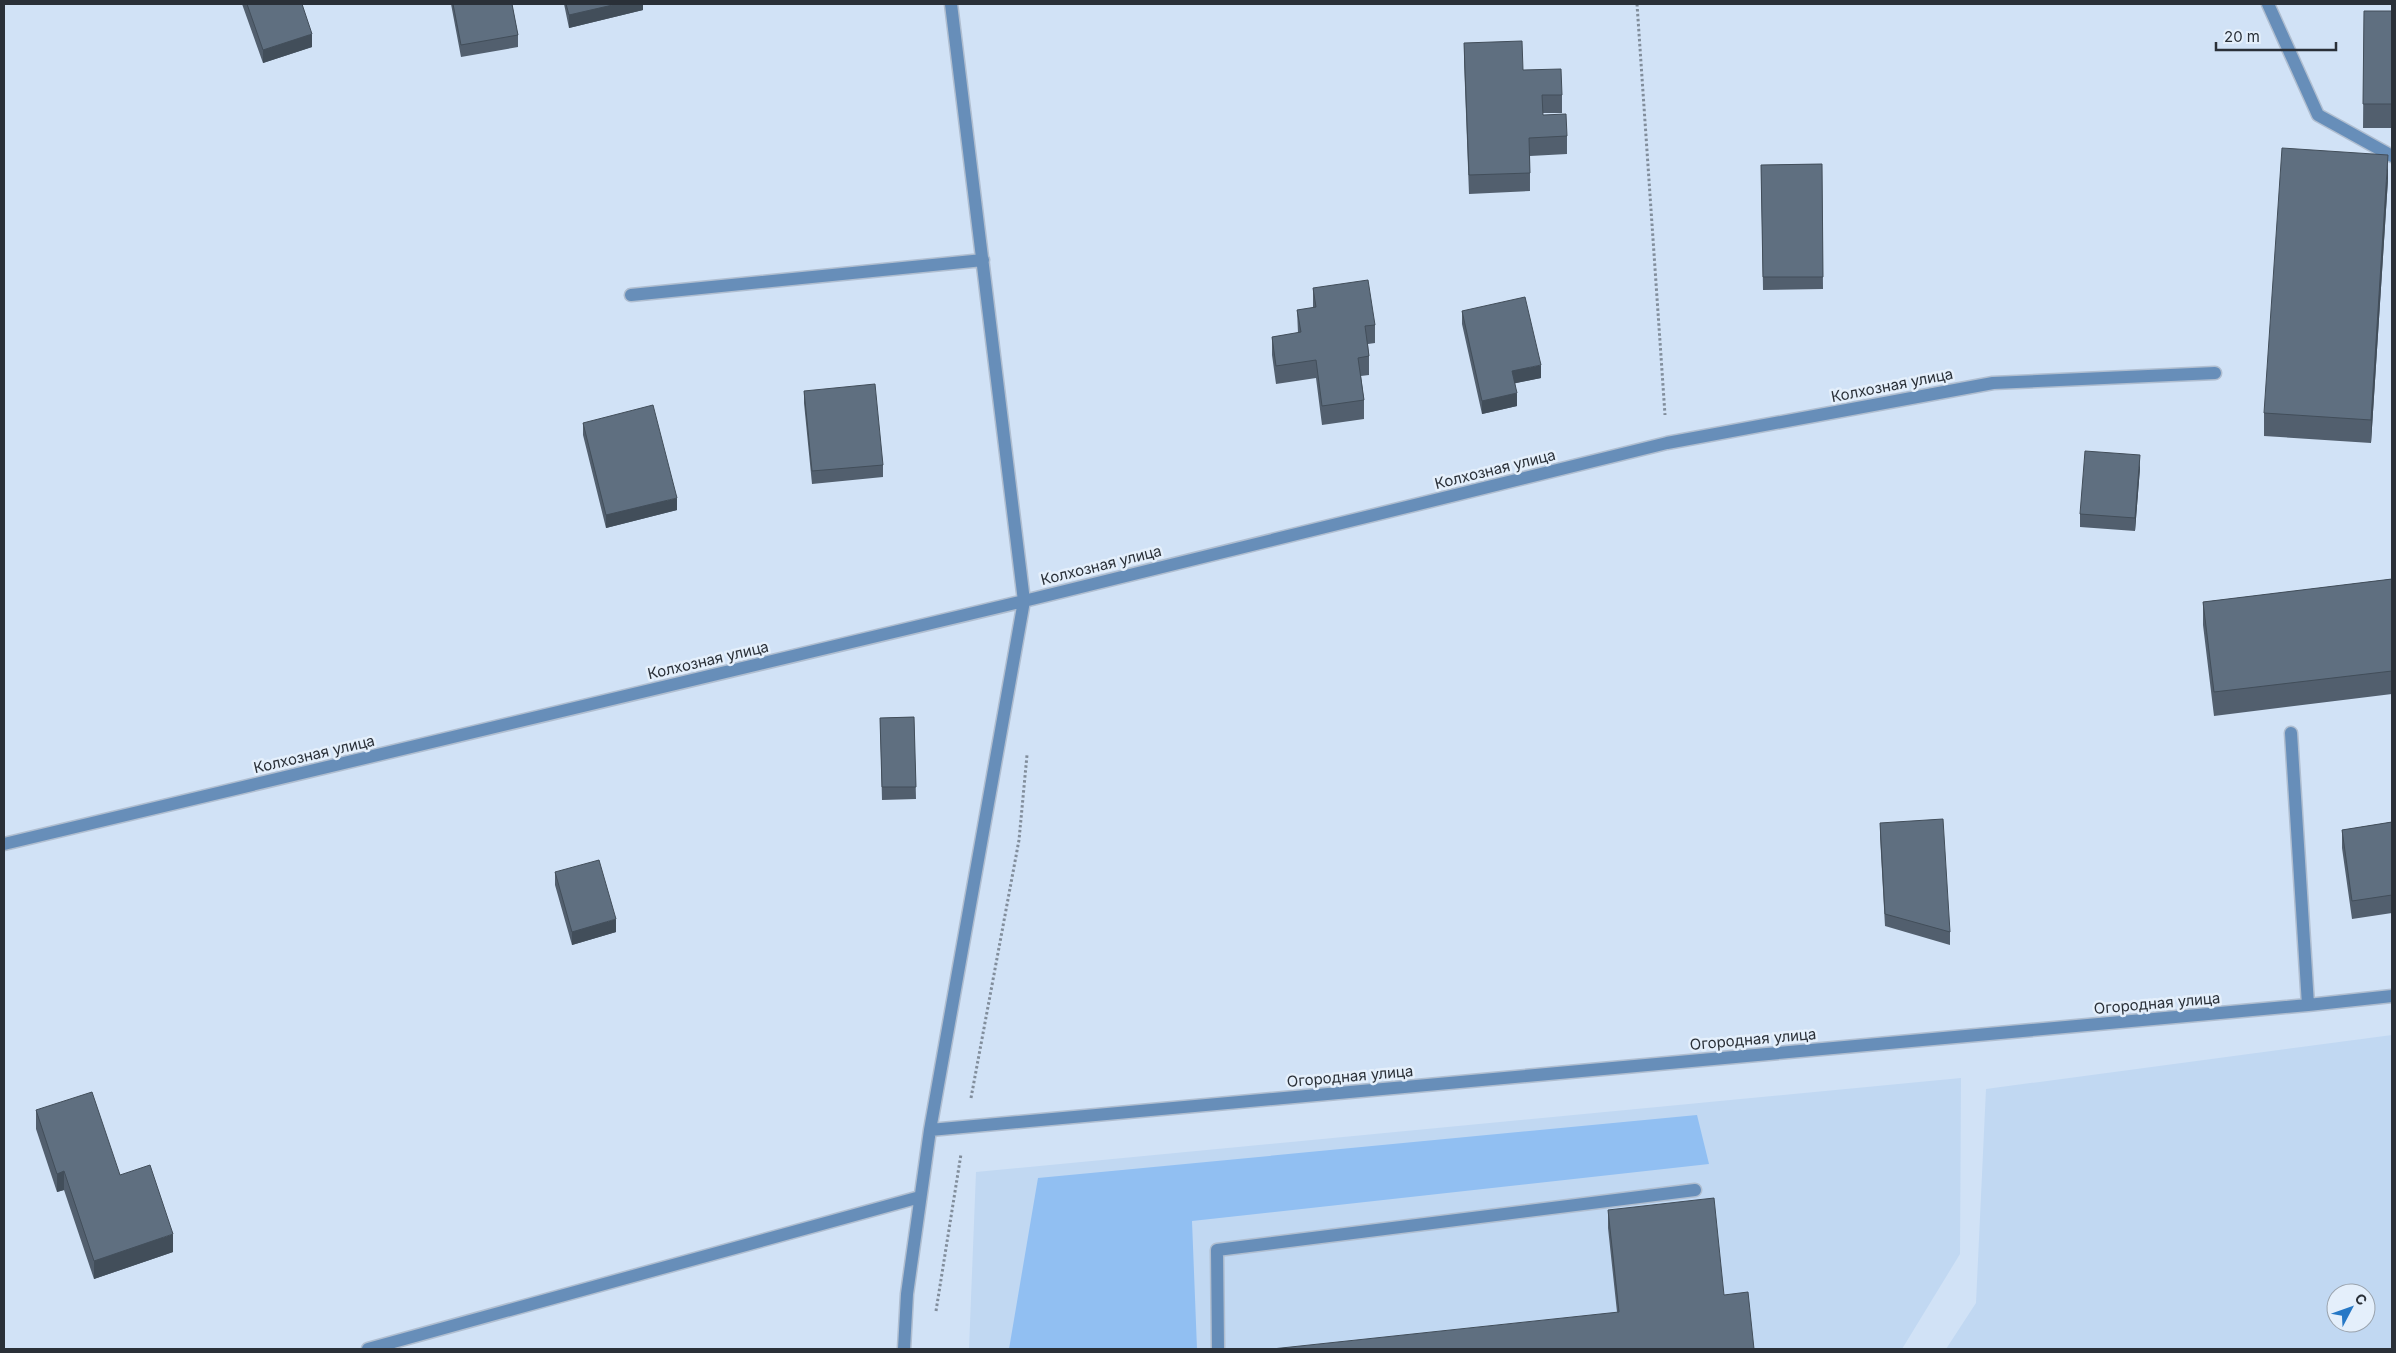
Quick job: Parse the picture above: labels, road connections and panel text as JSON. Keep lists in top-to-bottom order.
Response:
{
  "streets": {
    "street": ["Колхозная улица", "Огородная улица"]
  },
  "scale_bar": "20 m",
  "north": "top right"
}
